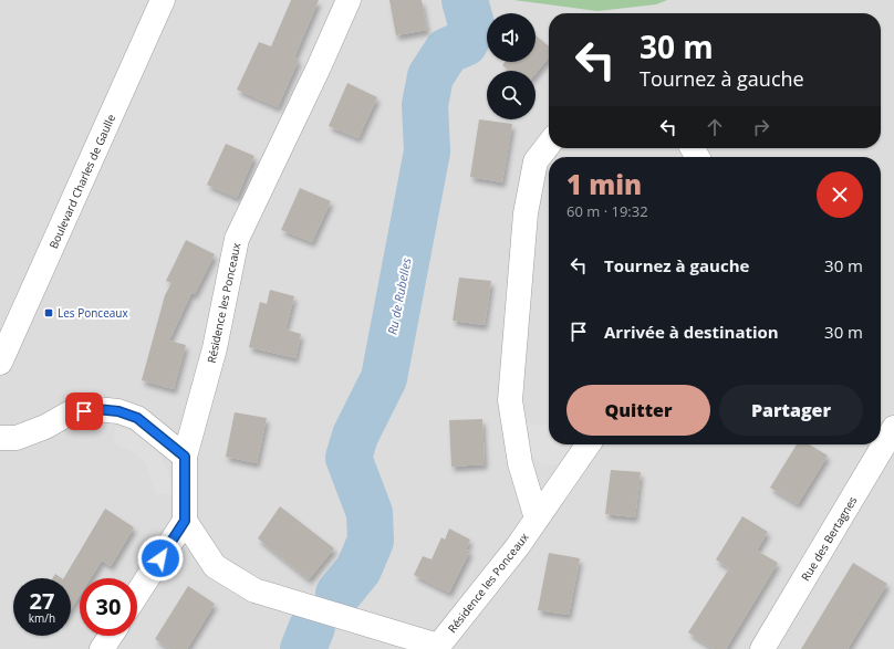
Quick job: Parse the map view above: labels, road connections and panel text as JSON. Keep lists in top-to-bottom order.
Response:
{
  "streets": {
    "street": ["Boulevard Charles de Gaulle", "Résidence les Ponceaux", "Rue des Bertagnes"]
  },
  "water": ["Ru de Rubelles"],
  "places": {
    "transit": ["Les Ponceaux"]
  },
  "page": {
    "turn": ["30 m", "Tournez à gauche"],
    "heading": ["1 min", "60 m · 19:32"],
    "list": [
      {
        "name": "Tournez à gauche",
        "value": "30 m"
      },
      {
        "name": "Arrivée à destination",
        "value": "30 m"
      }
    ],
    "buttons": ["Quitter", "Partager"],
    "speed": "27 km/h",
    "limit": "30"
  }
}
